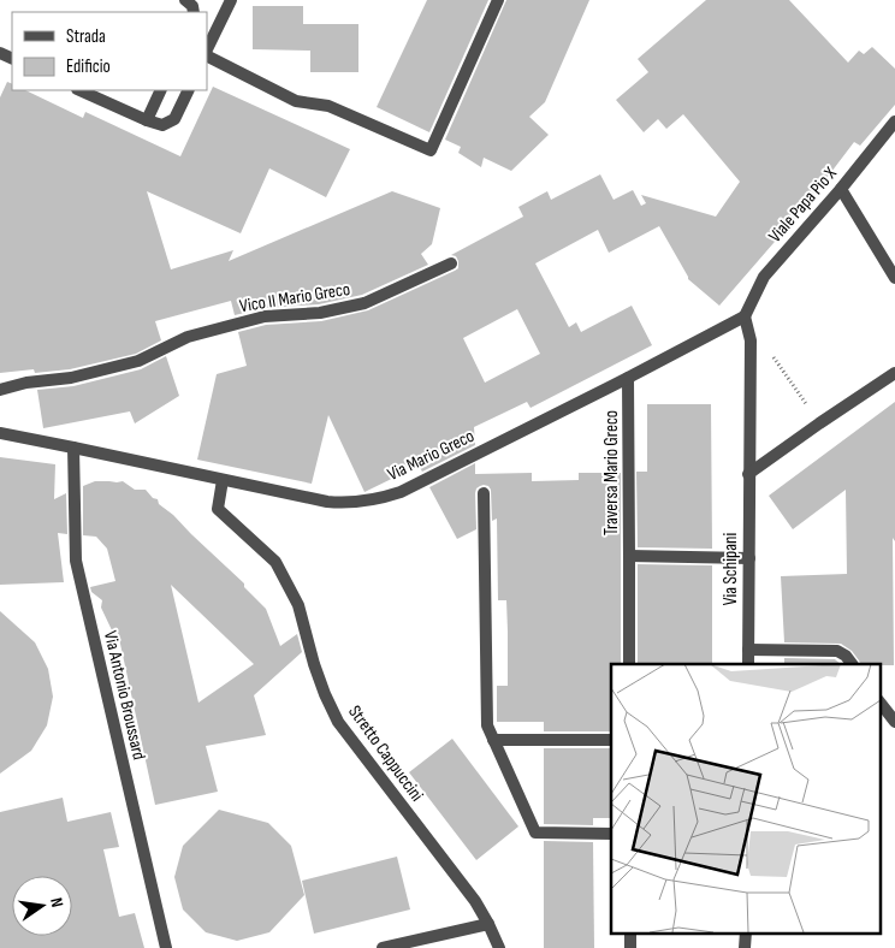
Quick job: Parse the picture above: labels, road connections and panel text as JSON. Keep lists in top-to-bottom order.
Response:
{
  "streets": {
    "street": [
      "Viale Papa Pio X",
      "Vico II Mario Greco",
      "Via Mario Greco",
      "Traversa Mario Greco",
      "Via Schipani",
      "Via Antonio Broussard",
      "Stretto Cappuccini"
    ]
  },
  "crossings": [
    ["Viale Papa Pio X", "Via Mario Greco"],
    ["Viale Papa Pio X", "Via Schipani"],
    ["Via Mario Greco", "Traversa Mario Greco"],
    ["Via Mario Greco", "Via Schipani"],
    ["Via Mario Greco", "Via Antonio Broussard"],
    ["Via Mario Greco", "Stretto Cappuccini"],
    ["Traversa Mario Greco", "Via Schipani"]
  ],
  "legend": ["Strada", "Edificio"],
  "north": "right"
}
